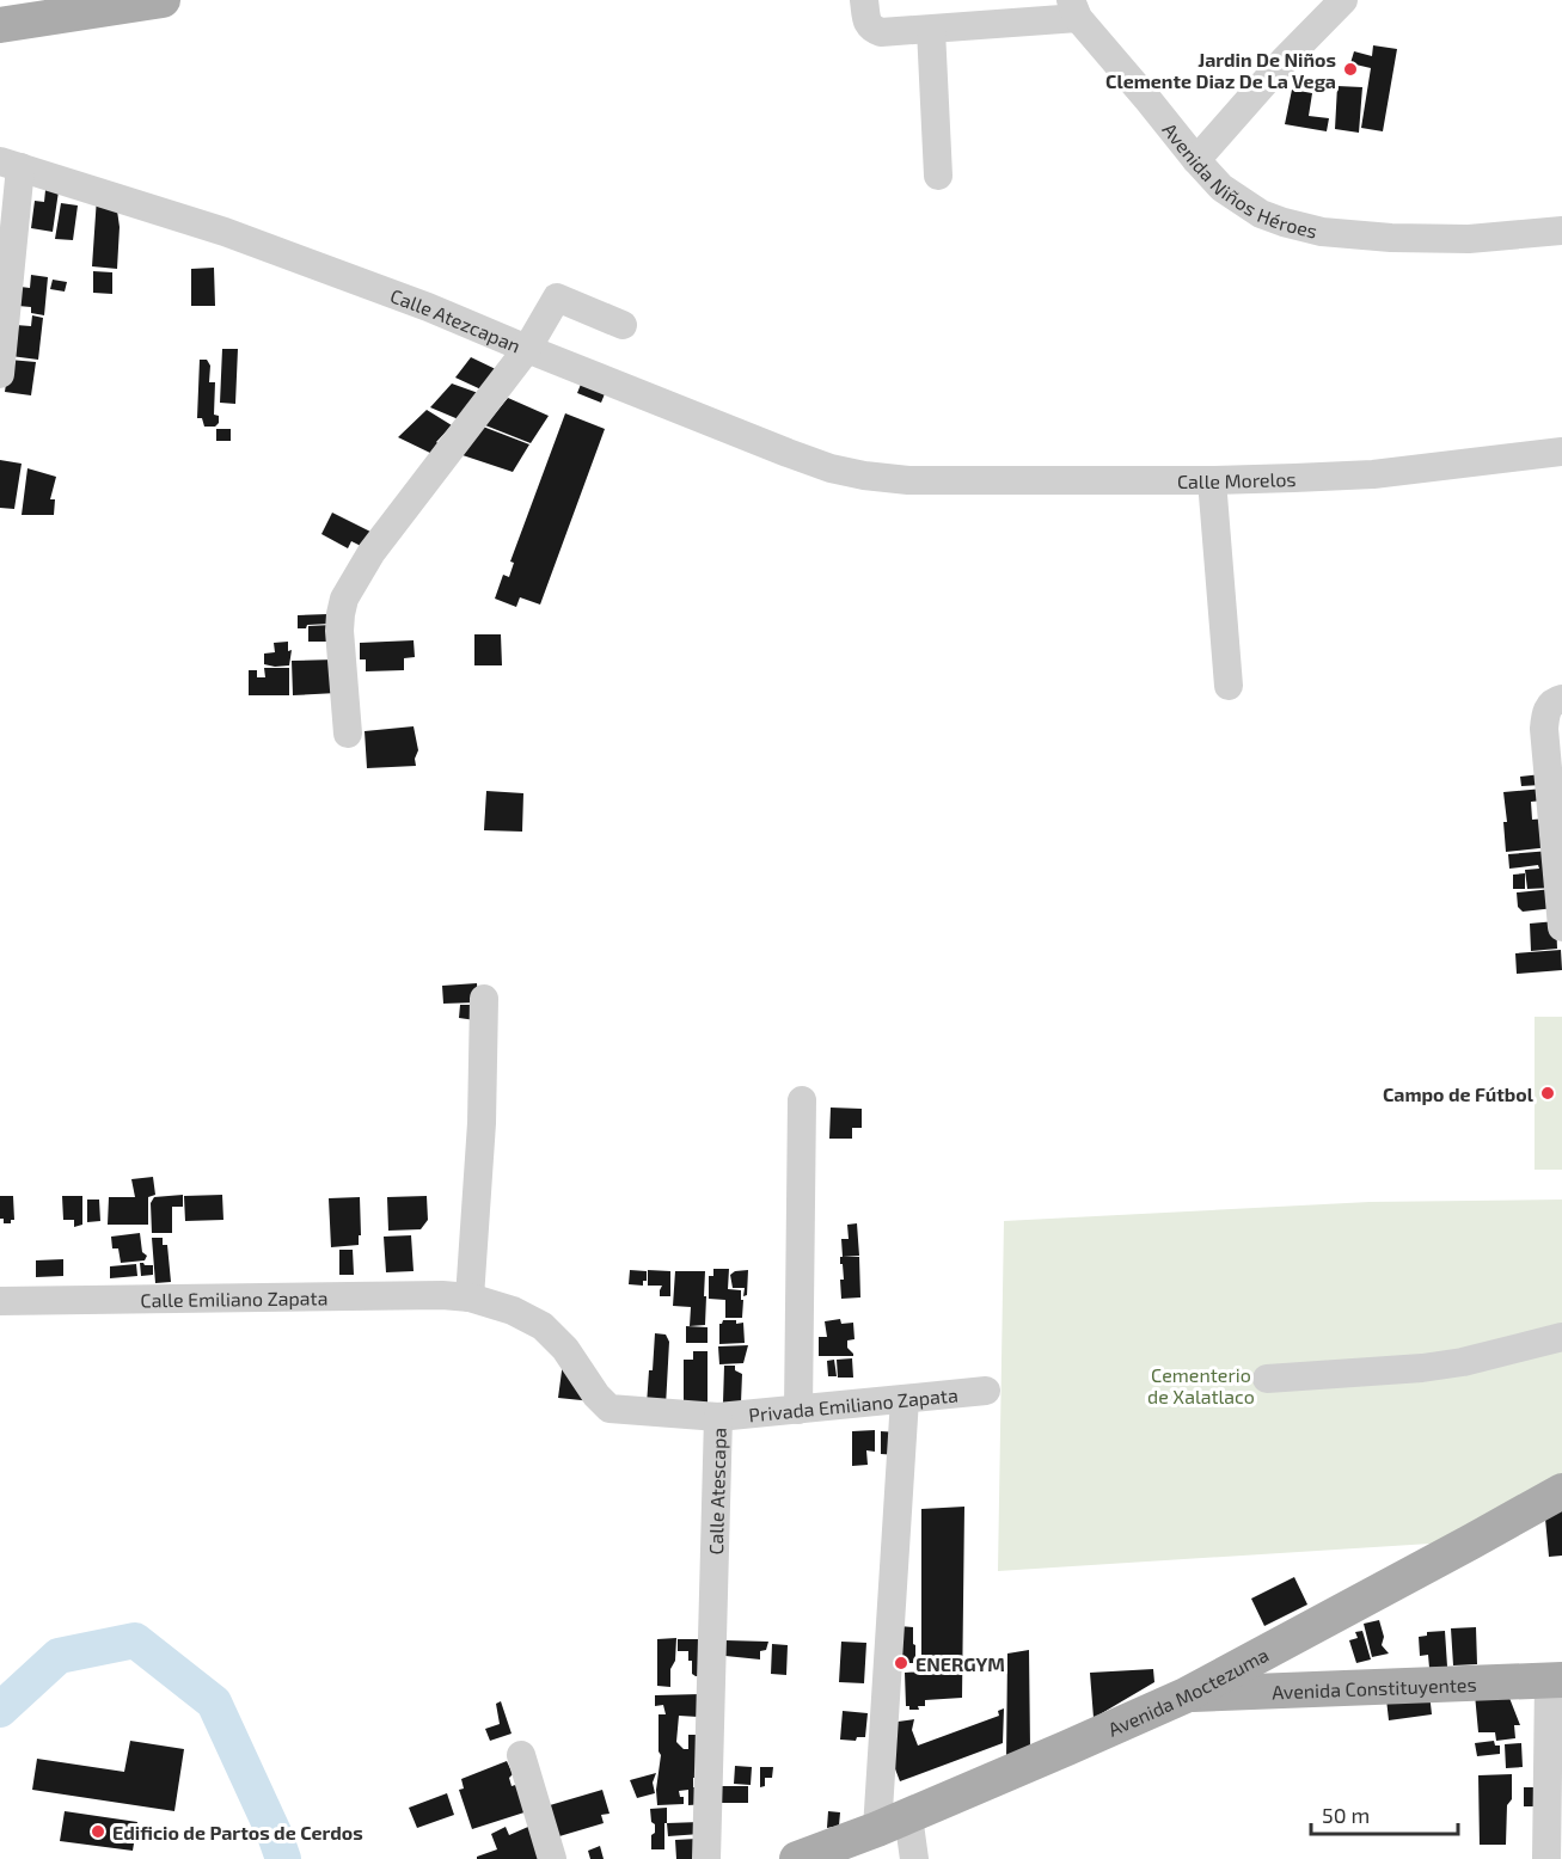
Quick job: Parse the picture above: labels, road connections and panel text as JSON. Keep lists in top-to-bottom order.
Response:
{
  "streets": {
    "main road": ["Avenida Constituyentes", "Avenida Moctezuma"],
    "street": [
      "Avenida Niños Héroes",
      "Calle Atezcapan",
      "Calle Morelos",
      "Calle Emiliano Zapata",
      "Privada Emiliano Zapata",
      "Calle Atescapa"
    ]
  },
  "crossings": [
    ["Calle Atezcapan", "Calle Morelos"],
    ["Calle Emiliano Zapata", "Calle Atescapa"],
    ["Privada Emiliano Zapata", "Calle Atescapa"],
    ["Avenida Constituyentes", "Avenida Moctezuma"]
  ],
  "parks": ["Cementerio de Xalatlaco"],
  "places": [
    "Jardin De Niños Clemente Diaz De La Vega",
    "Campo de Fútbol",
    "ENERGYM",
    "Edificio de Partos de Cerdos"
  ],
  "scale_bar": "50 m"
}
